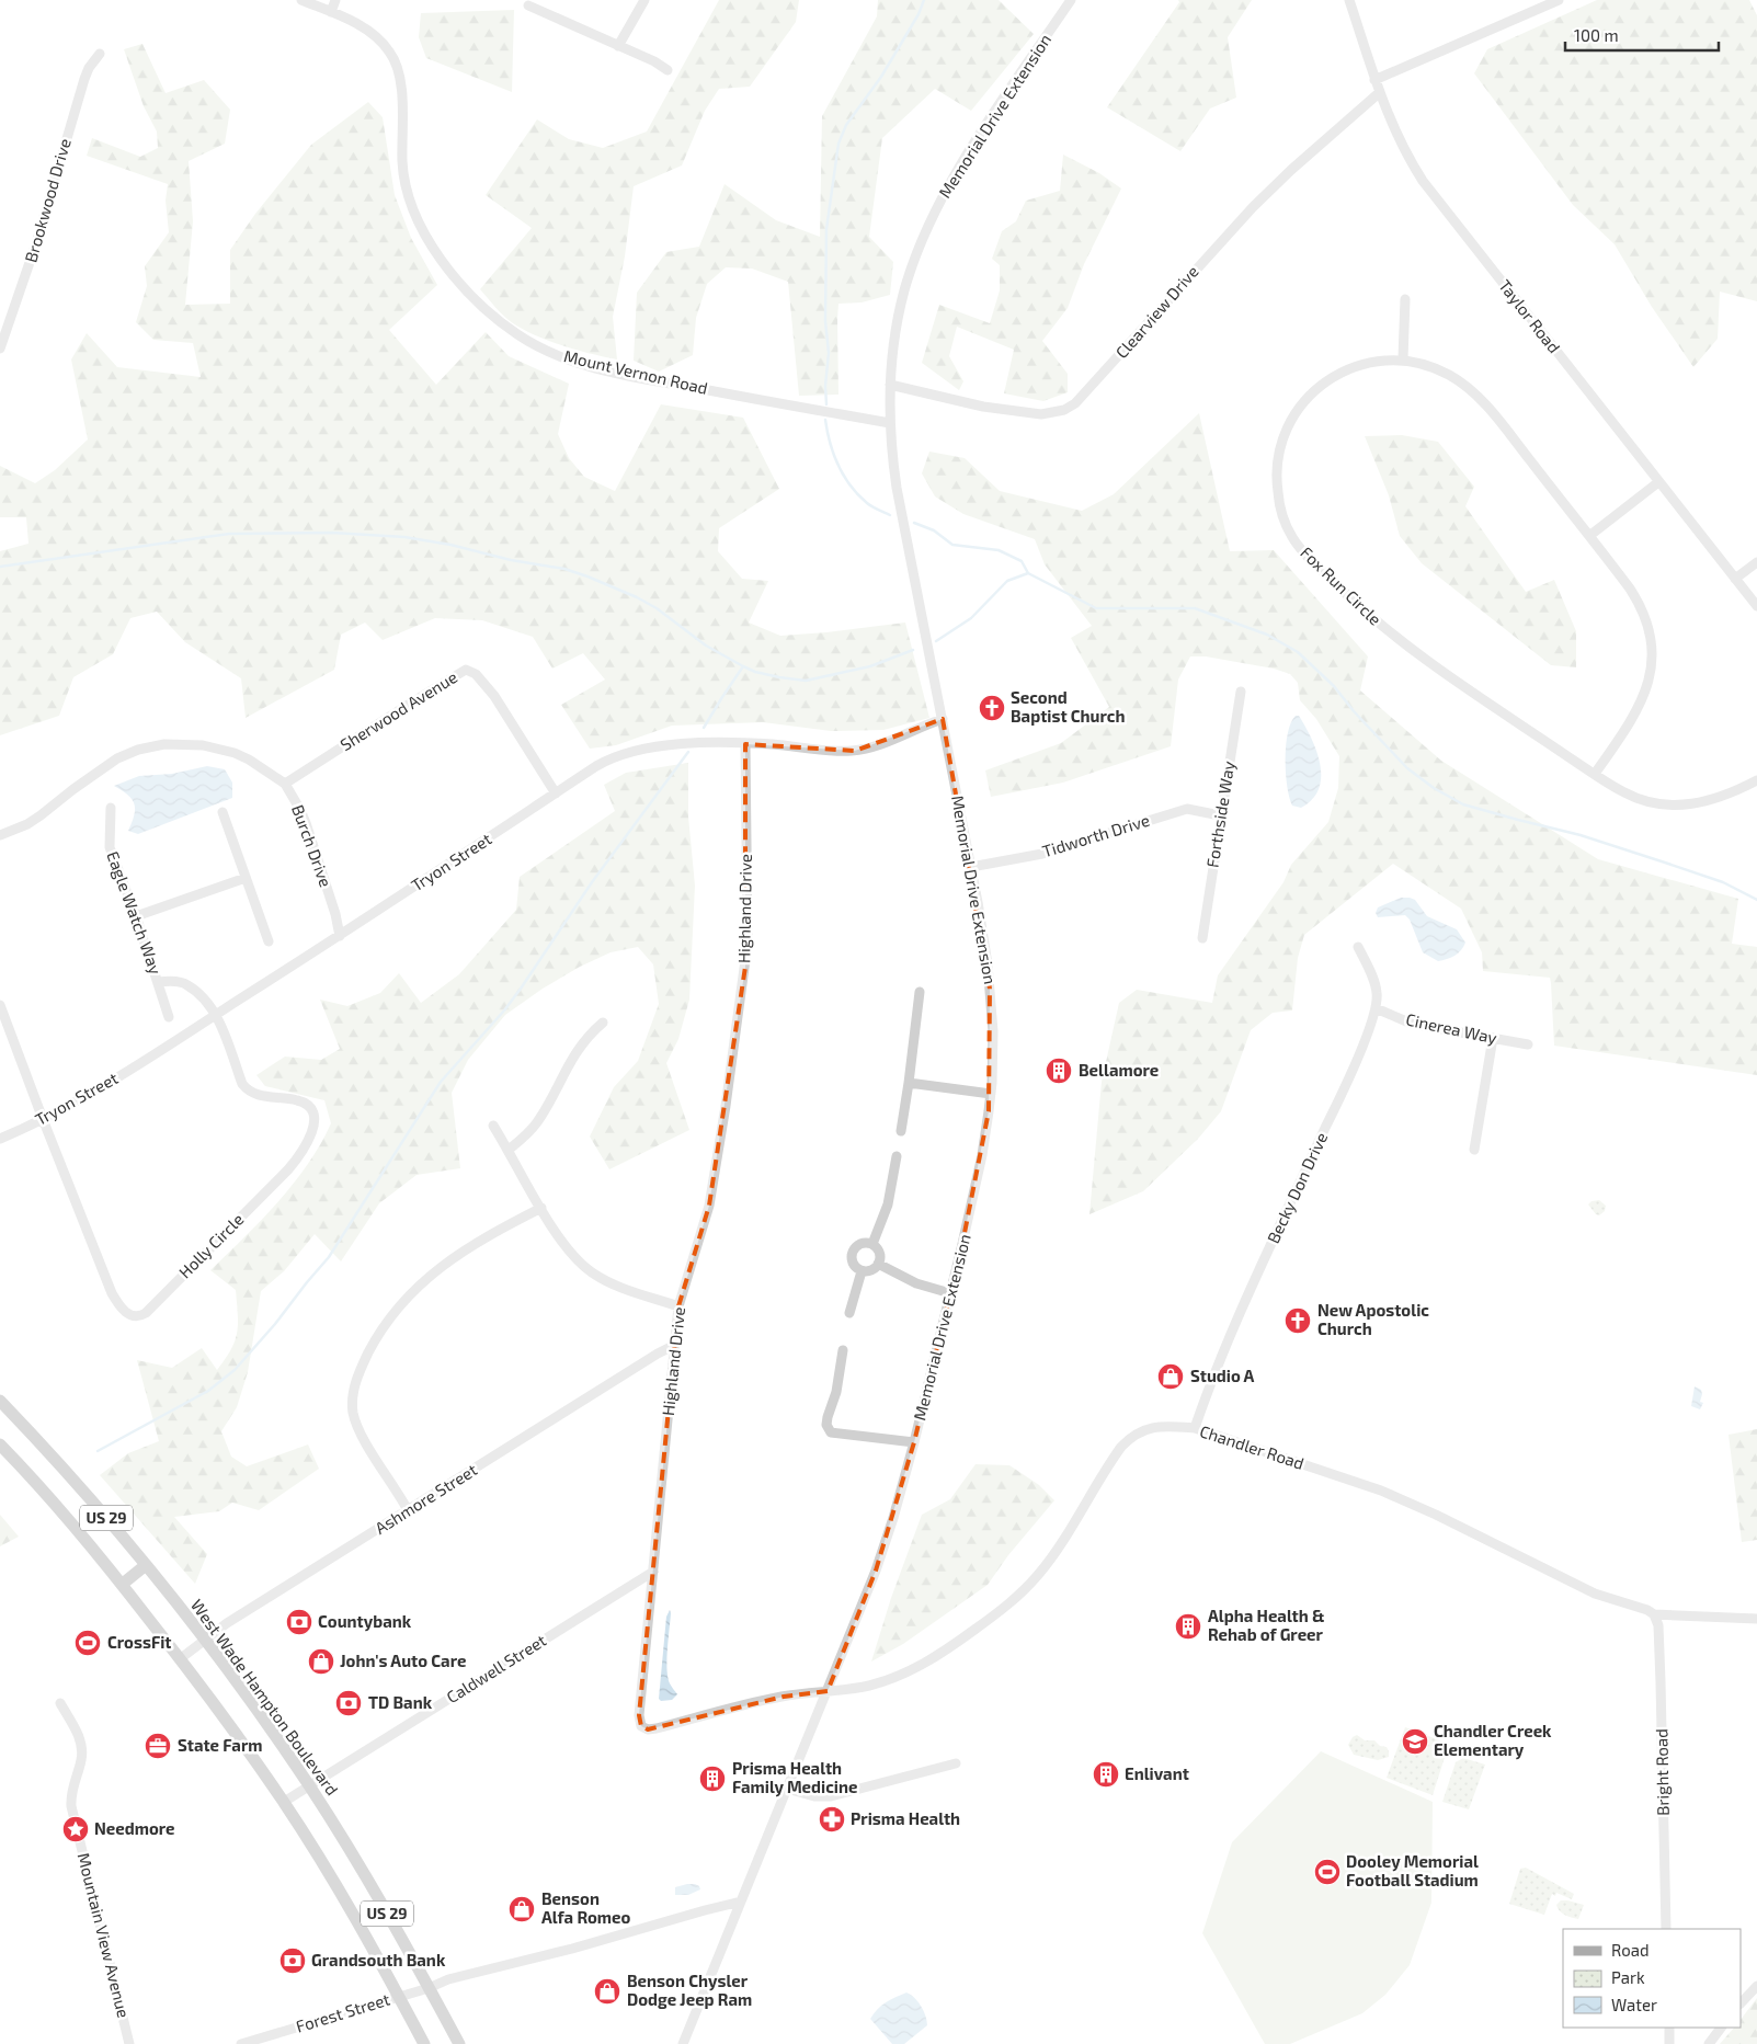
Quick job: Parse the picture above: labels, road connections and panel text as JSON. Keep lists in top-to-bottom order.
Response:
{
  "streets": {
    "main road": ["US 29", "West Wade Hampton Boulevard"],
    "street": [
      "Memorial Drive Extension",
      "Brookwood Drive",
      "Clearview Drive",
      "Taylor Road",
      "Mount Vernon Road",
      "Fox Run Circle",
      "Sherwood Avenue",
      "Forthside Way",
      "Tidworth Drive",
      "Burch Drive",
      "Tryon Street",
      "Highland Drive",
      "Eagle Watch Way",
      "Cinerea Way",
      "Becky Don Drive",
      "Holly Circle",
      "Chandler Road",
      "Ashmore Street",
      "Caldwell Street",
      "Bright Road",
      "Mountain View Avenue",
      "Forest Street"
    ]
  },
  "crossings": [
    ["Memorial Drive Extension", "Clearview Drive"],
    ["Memorial Drive Extension", "Mount Vernon Road"],
    ["Memorial Drive Extension", "Tidworth Drive"],
    ["Memorial Drive Extension", "Tryon Street"],
    ["Memorial Drive Extension", "Highland Drive"],
    ["Memorial Drive Extension", "Chandler Road"],
    ["Memorial Drive Extension", "Forest Street"],
    ["Clearview Drive", "Taylor Road"],
    ["Sherwood Avenue", "Burch Drive"],
    ["Sherwood Avenue", "Tryon Street"],
    ["Forthside Way", "Tidworth Drive"],
    ["Burch Drive", "Tryon Street"],
    ["Tryon Street", "Highland Drive"],
    ["Tryon Street", "Holly Circle"],
    ["Highland Drive", "Chandler Road"],
    ["Highland Drive", "Ashmore Street"],
    ["Highland Drive", "Caldwell Street"],
    ["Cinerea Way", "Becky Don Drive"],
    ["Becky Don Drive", "Chandler Road"],
    ["Chandler Road", "Bright Road"],
    ["Ashmore Street", "US 29"],
    ["Ashmore Street", "West Wade Hampton Boulevard"],
    ["US 29", "Caldwell Street"],
    ["US 29", "Forest Street"],
    ["Caldwell Street", "West Wade Hampton Boulevard"],
    ["West Wade Hampton Boulevard", "Forest Street"]
  ],
  "places": {
    "church": ["Second Baptist Church", "New Apostolic Church"],
    "building": [
      "Bellamore",
      "Alpha Health & Rehab of Greer",
      "Enlivant",
      "Prisma Health Family Medicine"
    ],
    "shop": [
      "Studio A",
      "John's Auto Care",
      "Benson Alfa Romeo",
      "Benson Chysler Dodge Jeep Ram"
    ],
    "bank": ["Countybank", "TD Bank", "Grandsouth Bank"],
    "sports": ["CrossFit", "Dooley Memorial Football Stadium"],
    "school or university": ["Chandler Creek Elementary"],
    "office": ["State Farm"],
    "pharmacy": ["Prisma Health"],
    "place": ["Needmore"]
  },
  "legend": ["Road", "Park", "Water"],
  "scale_bar": "100 m"
}
